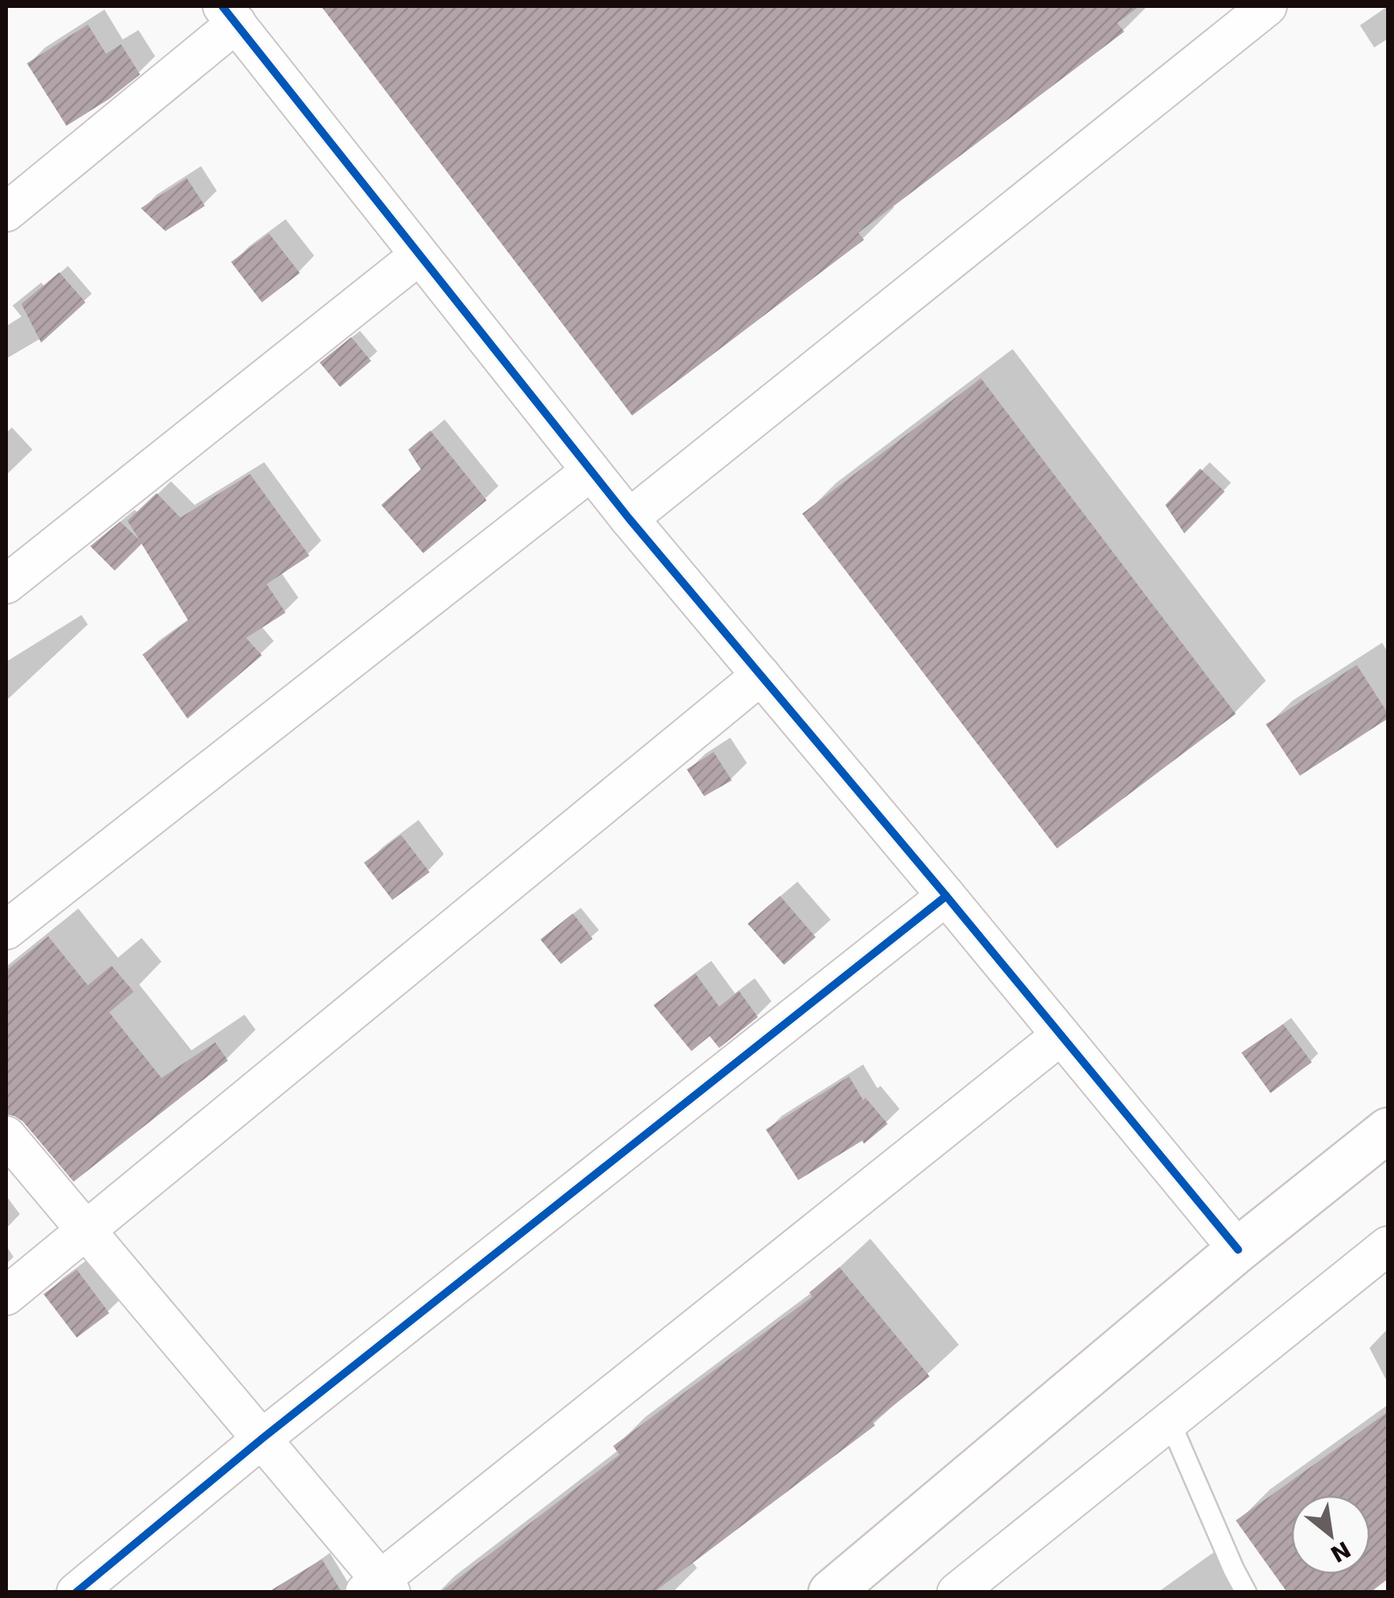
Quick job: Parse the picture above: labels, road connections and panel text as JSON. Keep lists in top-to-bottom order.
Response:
{
  "north": "bottom right"
}
